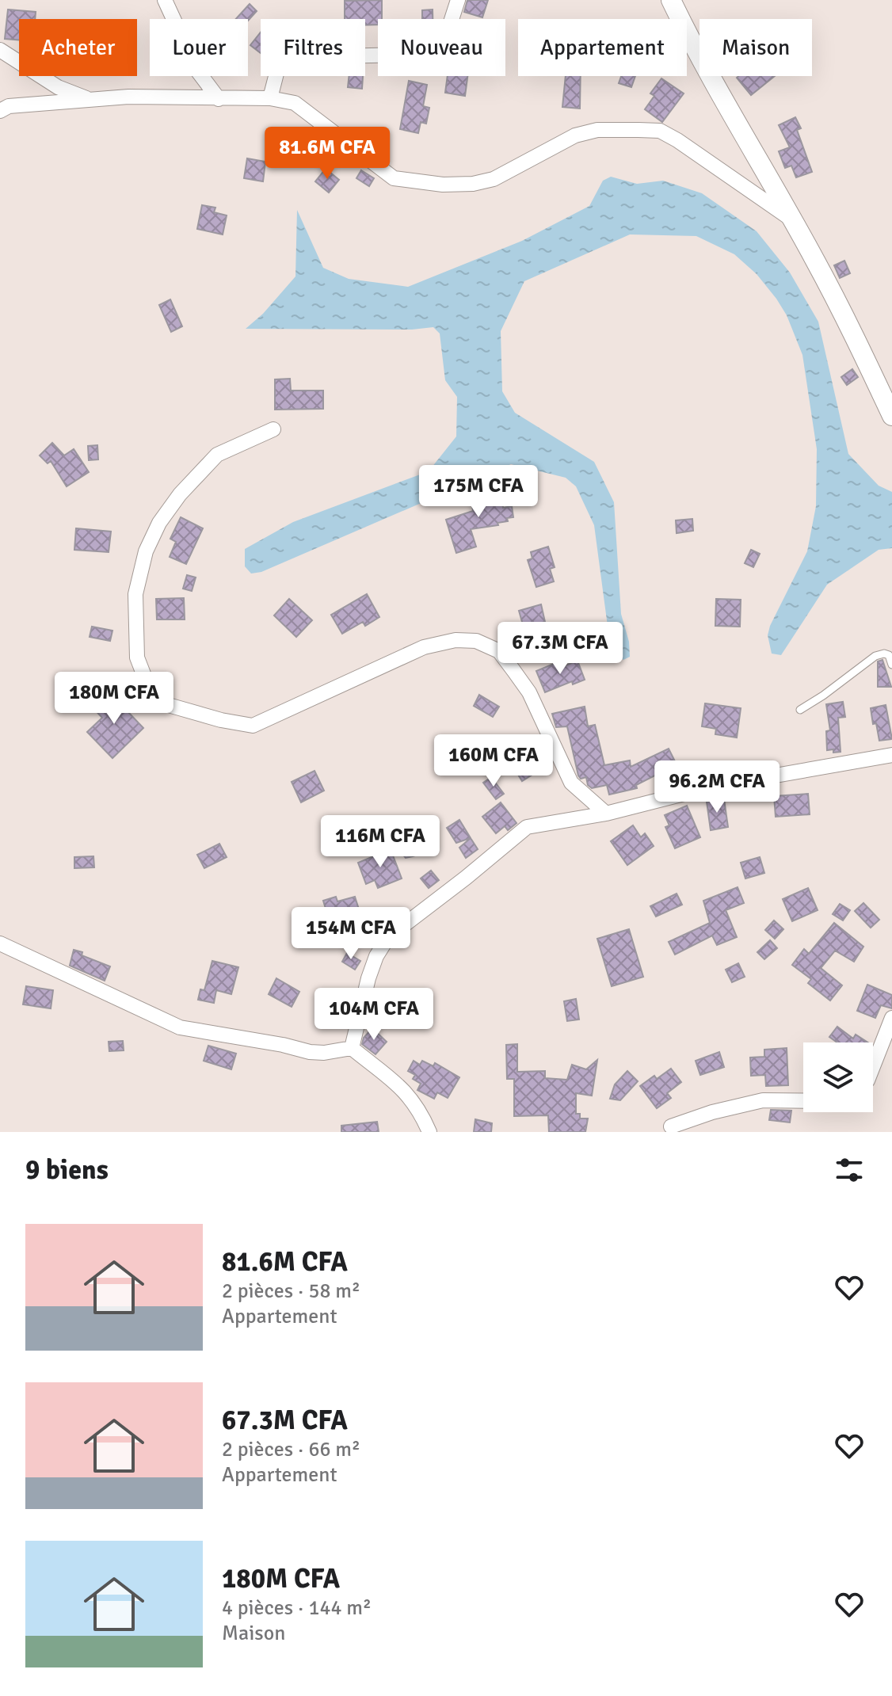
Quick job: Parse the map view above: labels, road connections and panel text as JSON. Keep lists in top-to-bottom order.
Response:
{
  "page": {
    "chip": [
      "Acheter",
      "Louer",
      "Filtres",
      "Nouveau",
      "Appartement",
      "Maison"
    ],
    "price": [
      "81.6M CFA",
      "175M CFA",
      "67.3M CFA",
      "180M CFA",
      "160M CFA",
      "96.2M CFA",
      "116M CFA",
      "154M CFA",
      "104M CFA"
    ],
    "heading": "9 biens",
    "list": [
      {
        "name": "81.6M CFA",
        "note": "2 pièces · 58 m² · Appartement"
      },
      {
        "name": "67.3M CFA",
        "note": "2 pièces · 66 m² · Appartement"
      },
      {
        "name": "180M CFA",
        "note": "4 pièces · 144 m² · Maison"
      }
    ]
  }
}
